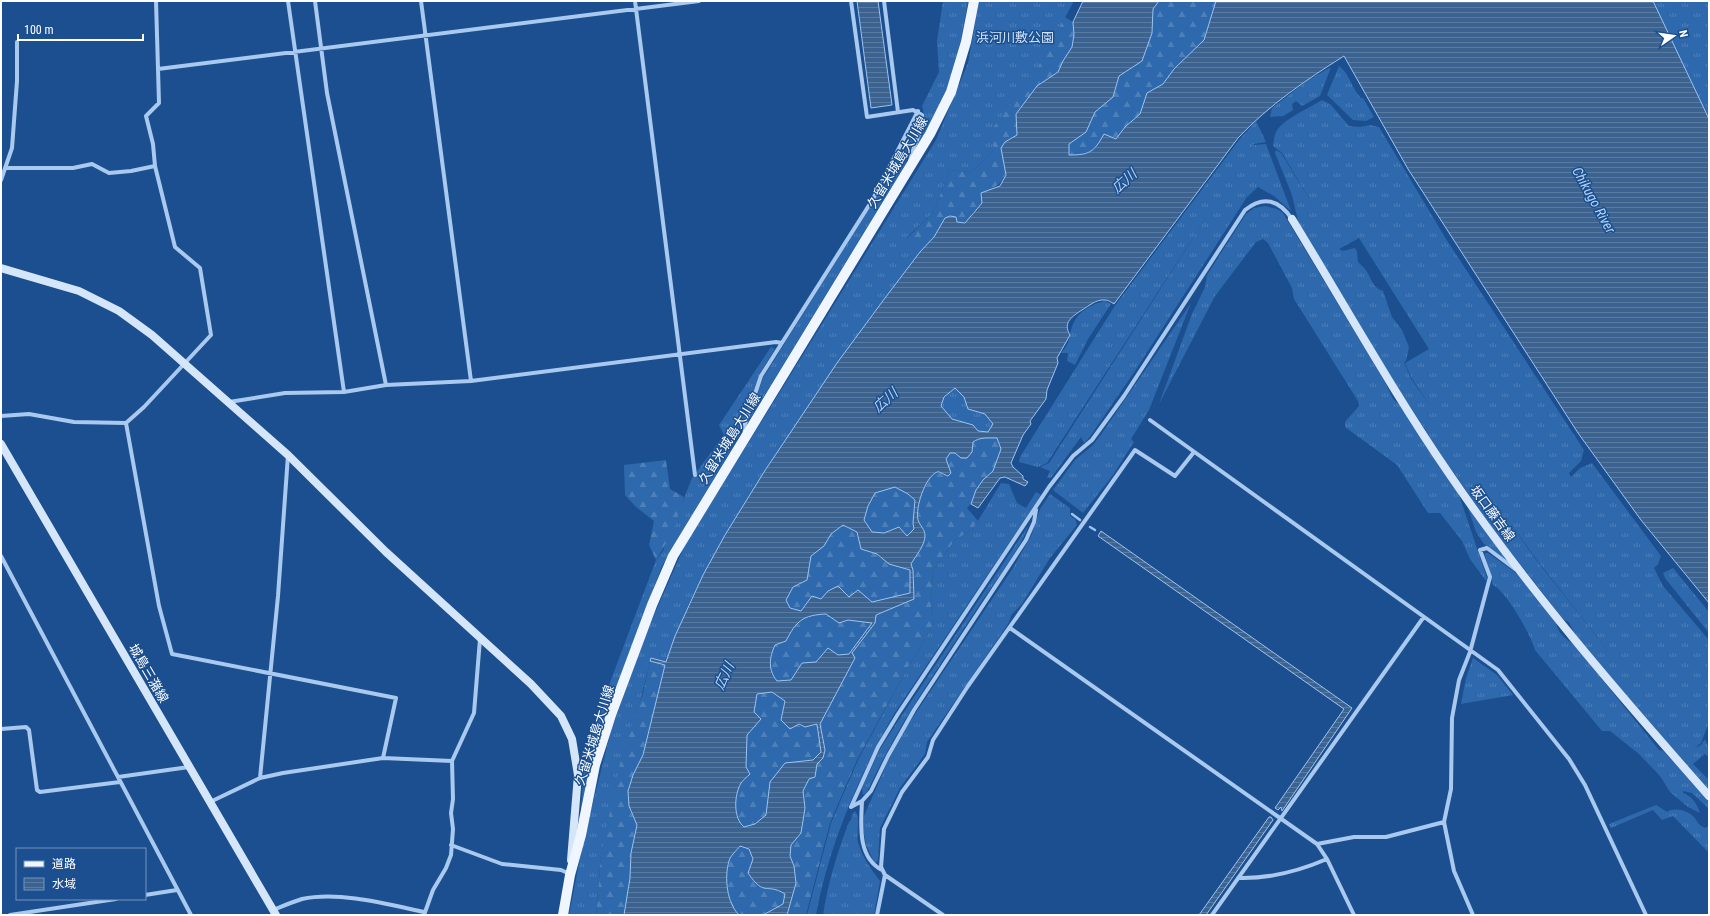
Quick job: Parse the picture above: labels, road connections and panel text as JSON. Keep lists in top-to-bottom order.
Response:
{
  "streets": {
    "main road": ["久留米城島大川線", "坂口藤吉線", "城島三潴線"]
  },
  "water": ["広川", "Chikugo River"],
  "parks": ["浜河川敷公園"],
  "legend": ["道路", "水域"],
  "scale_bar": "100 m",
  "north": "right"
}
